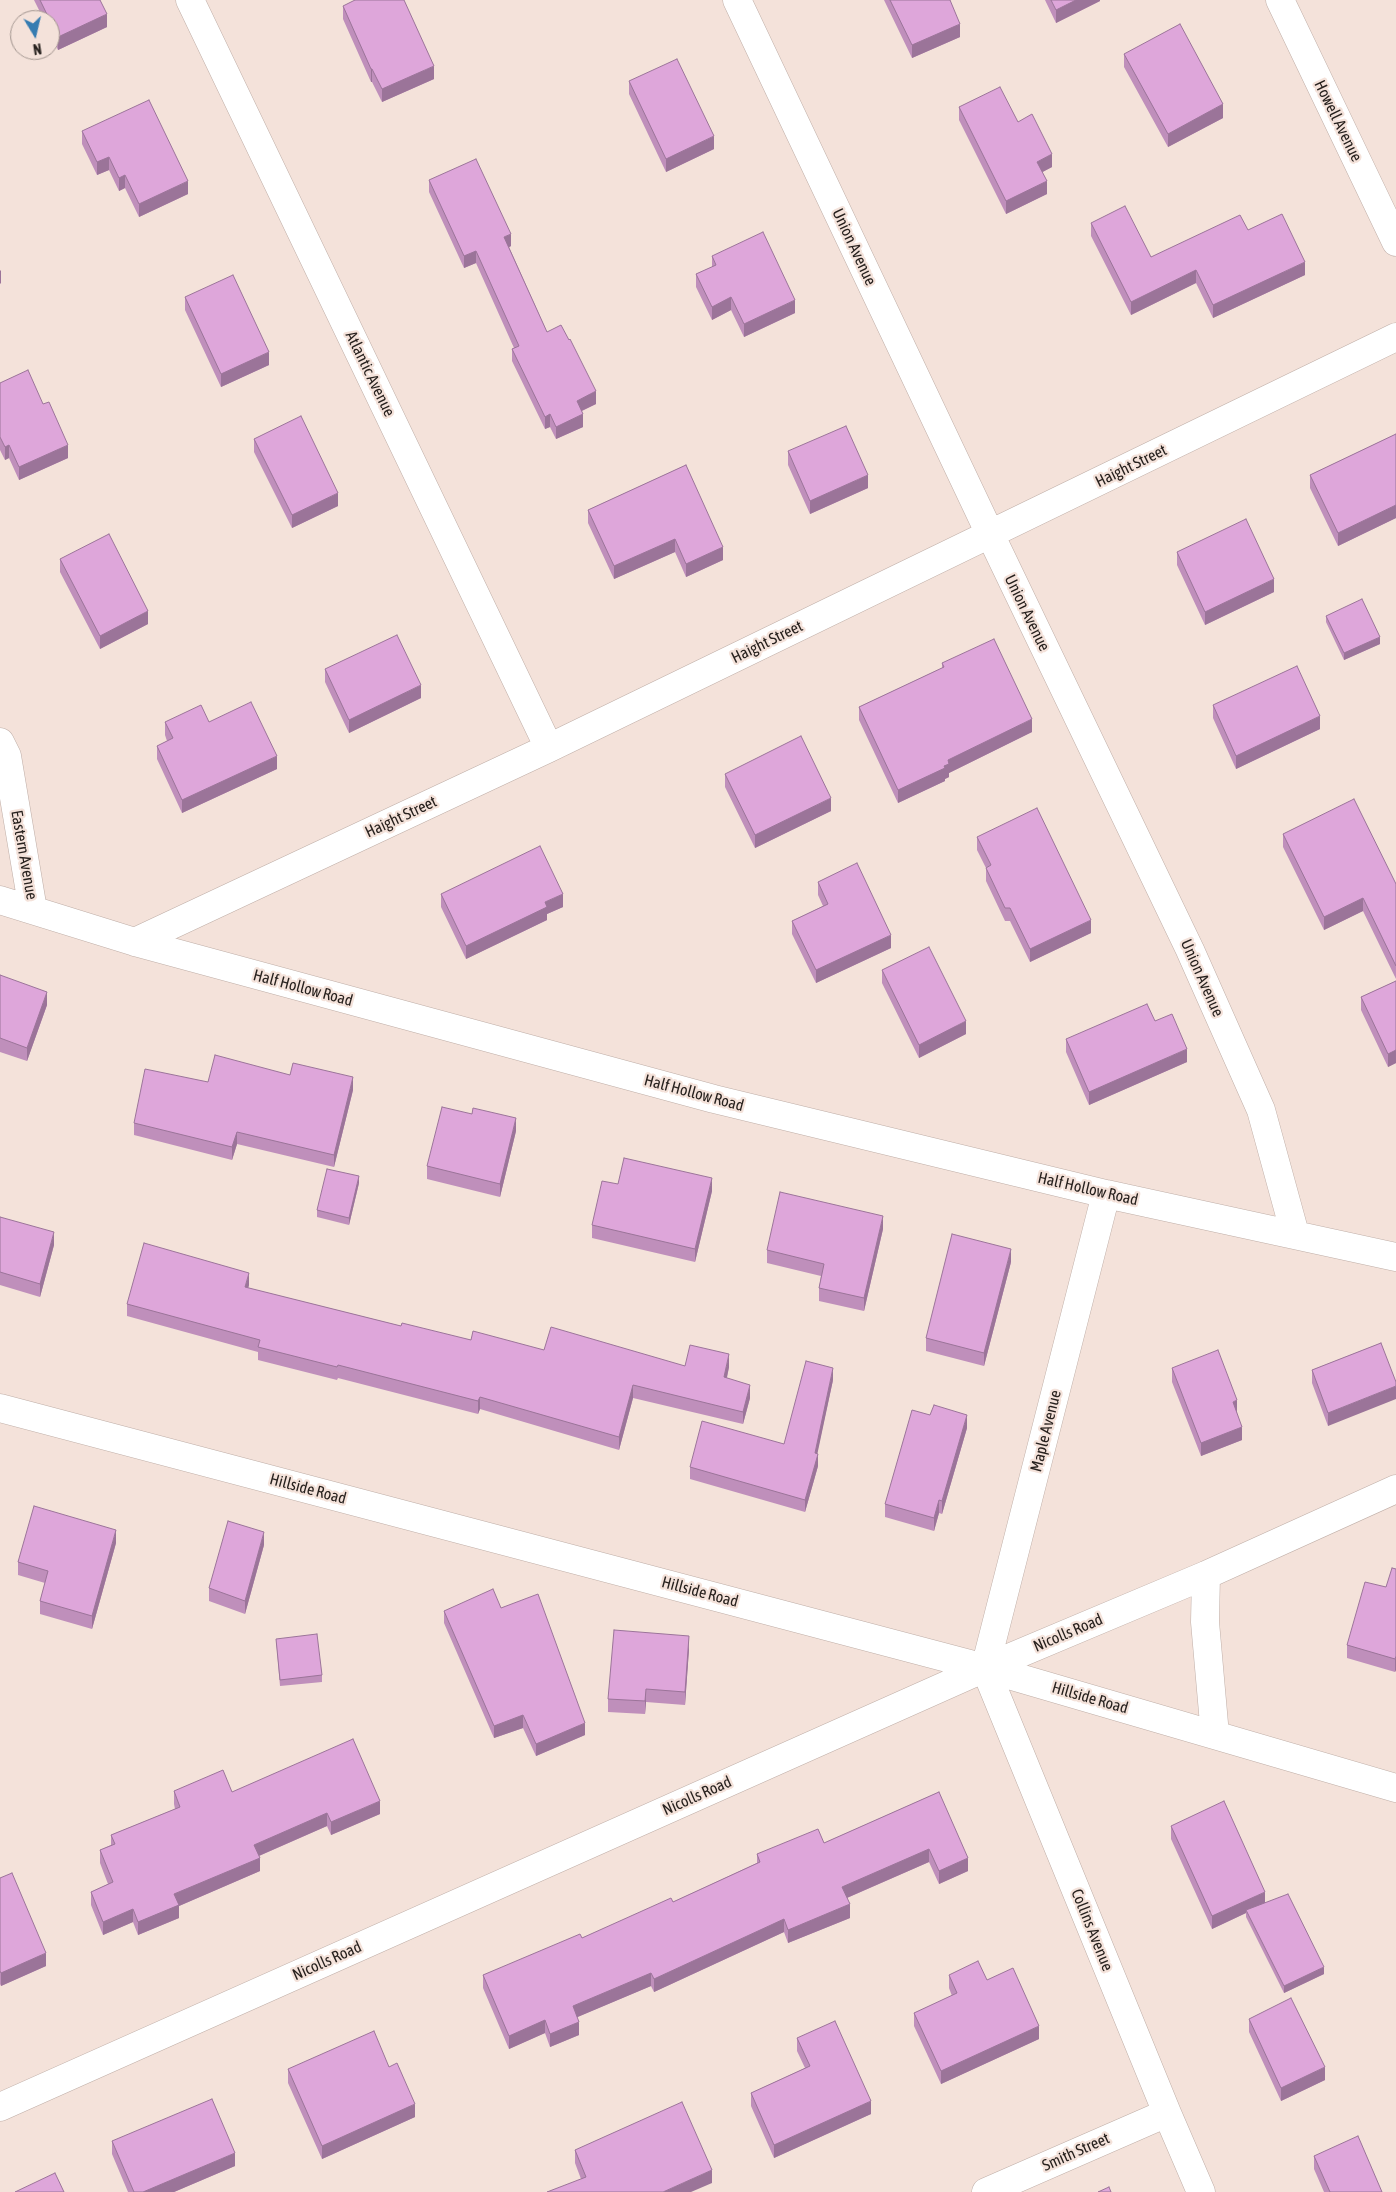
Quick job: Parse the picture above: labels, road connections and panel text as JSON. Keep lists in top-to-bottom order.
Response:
{
  "streets": {
    "street": [
      "Howell Avenue",
      "Union Avenue",
      "Atlantic Avenue",
      "Haight Street",
      "Eastern Avenue",
      "Half Hollow Road",
      "Maple Avenue",
      "Hillside Road",
      "Nicolls Road",
      "Collins Avenue",
      "Smith Street"
    ]
  },
  "crossings": [
    ["Union Avenue", "Haight Street"],
    ["Union Avenue", "Half Hollow Road"],
    ["Atlantic Avenue", "Haight Street"],
    ["Haight Street", "Half Hollow Road"],
    ["Eastern Avenue", "Half Hollow Road"],
    ["Half Hollow Road", "Maple Avenue"],
    ["Maple Avenue", "Hillside Road"],
    ["Maple Avenue", "Nicolls Road"],
    ["Maple Avenue", "Collins Avenue"],
    ["Hillside Road", "Nicolls Road"],
    ["Hillside Road", "Collins Avenue"],
    ["Nicolls Road", "Collins Avenue"],
    ["Collins Avenue", "Smith Street"]
  ],
  "north": "bottom"
}
